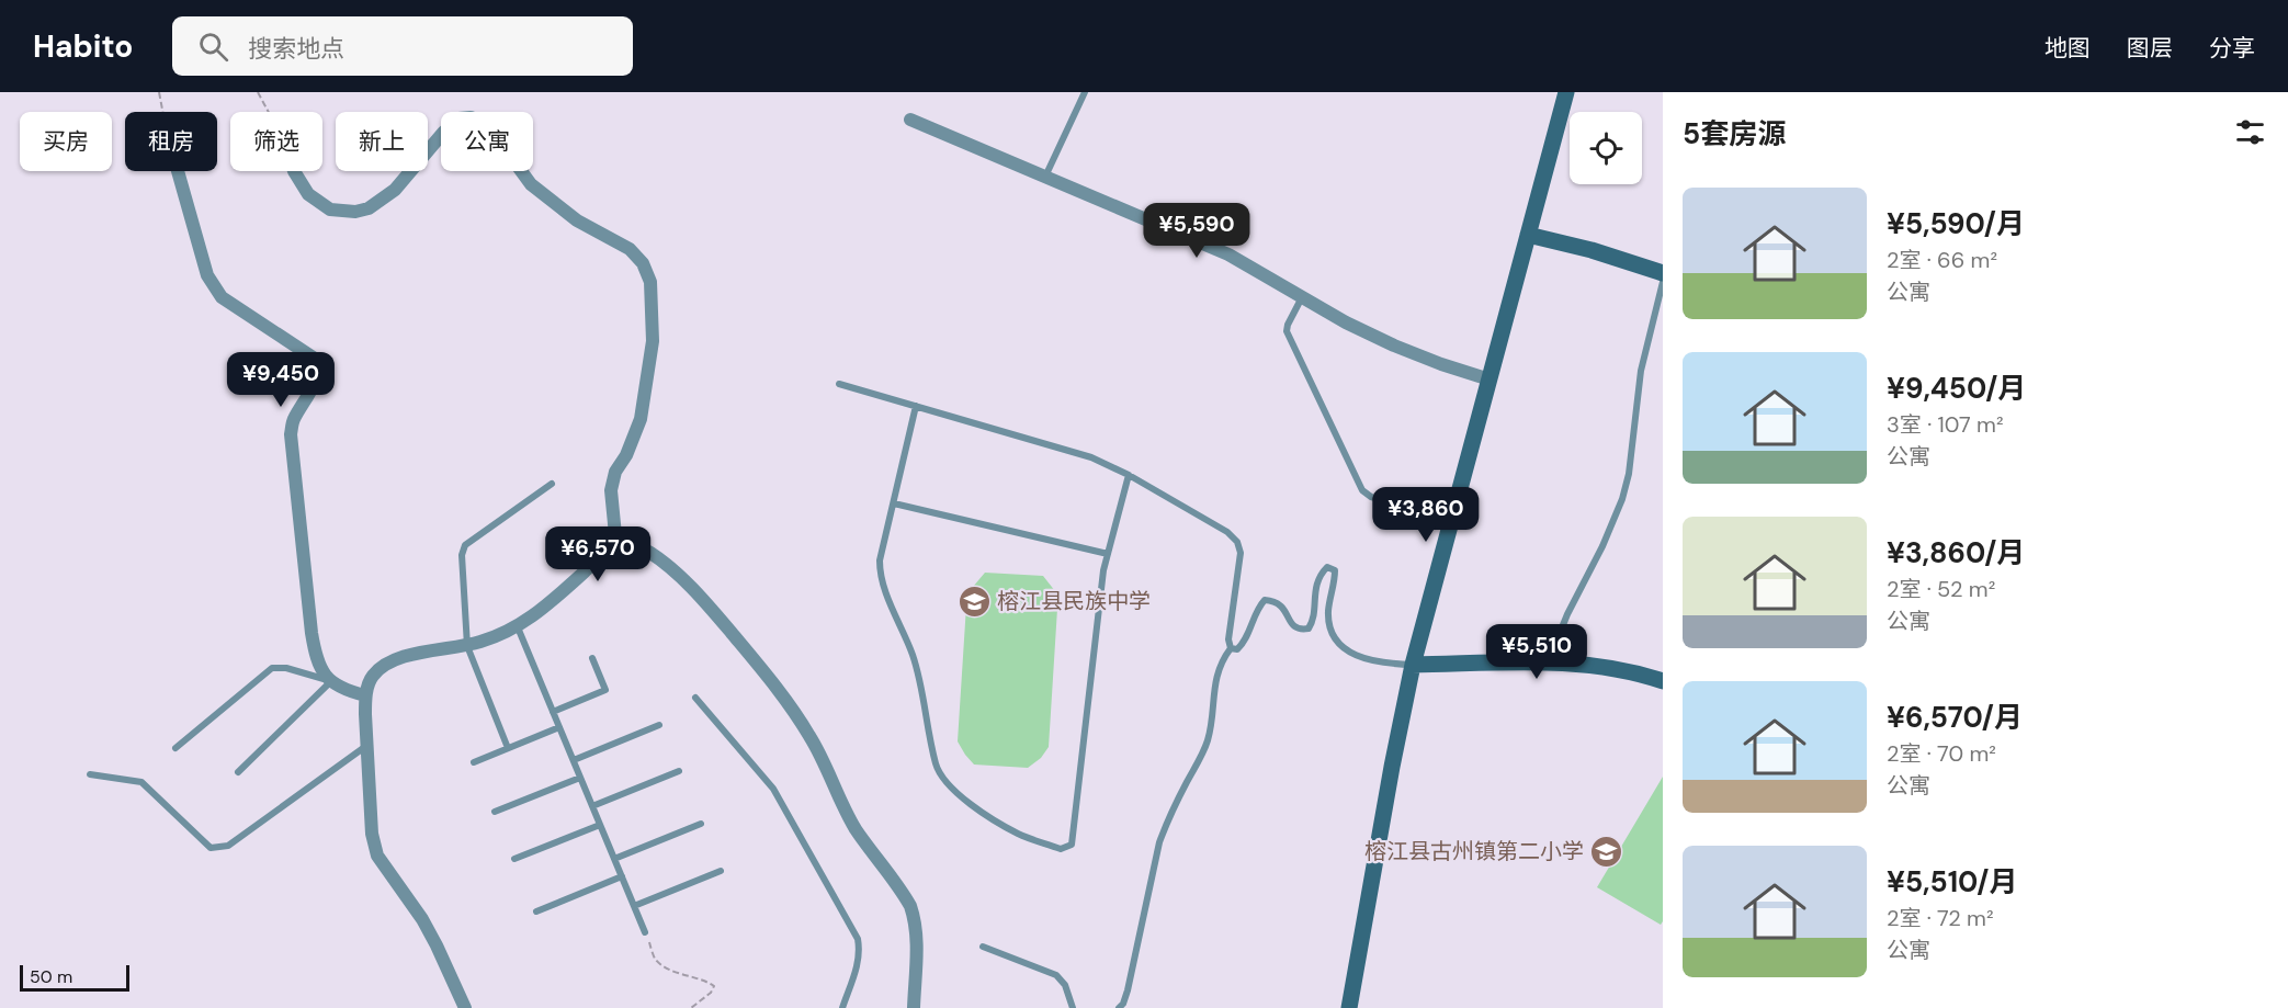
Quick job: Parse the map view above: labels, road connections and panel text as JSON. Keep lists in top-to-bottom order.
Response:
{
  "places": {
    "school or university": ["榕江县民族中学", "榕江县古州镇第二小学"]
  },
  "scale_bar": "50 m",
  "page": {
    "header": "Habito",
    "search": "搜索地点",
    "nav": ["地图", "图层", "分享"],
    "heading": "5套房源",
    "chip": [
      "买房",
      "租房",
      "筛选",
      "新上",
      "公寓"
    ],
    "list": [
      {
        "name": "¥5,590/月",
        "note": "2室 · 66 m² · 公寓"
      },
      {
        "name": "¥9,450/月",
        "note": "3室 · 107 m² · 公寓"
      },
      {
        "name": "¥3,860/月",
        "note": "2室 · 52 m² · 公寓"
      },
      {
        "name": "¥6,570/月",
        "note": "2室 · 70 m² · 公寓"
      },
      {
        "name": "¥5,510/月",
        "note": "2室 · 72 m² · 公寓"
      }
    ],
    "price": [
      "¥5,590",
      "¥9,450",
      "¥3,860",
      "¥6,570",
      "¥5,510"
    ],
    "scale": "50 m"
  }
}
